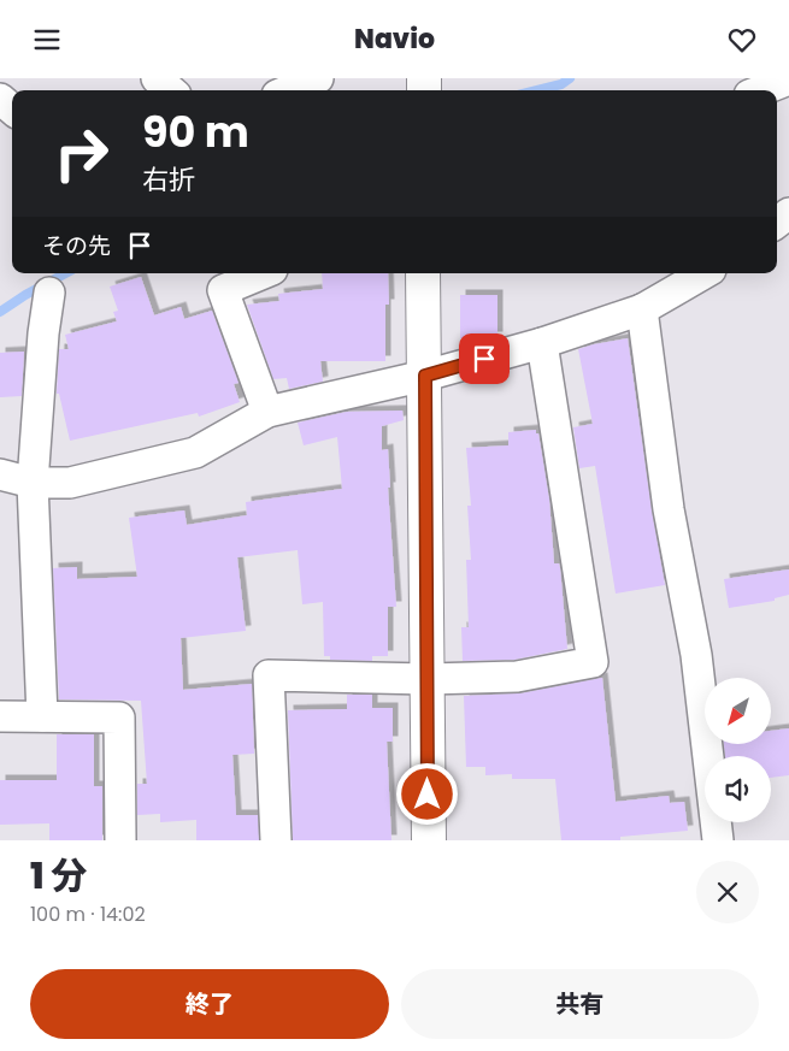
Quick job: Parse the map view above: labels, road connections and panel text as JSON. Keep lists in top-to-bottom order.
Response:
{
  "north": "bottom left",
  "page": {
    "header": "Navio",
    "turn": ["90 m", "右折"],
    "then": "その先",
    "heading": ["1 分", "100 m · 14:02"],
    "buttons": ["終了", "共有"]
  }
}
